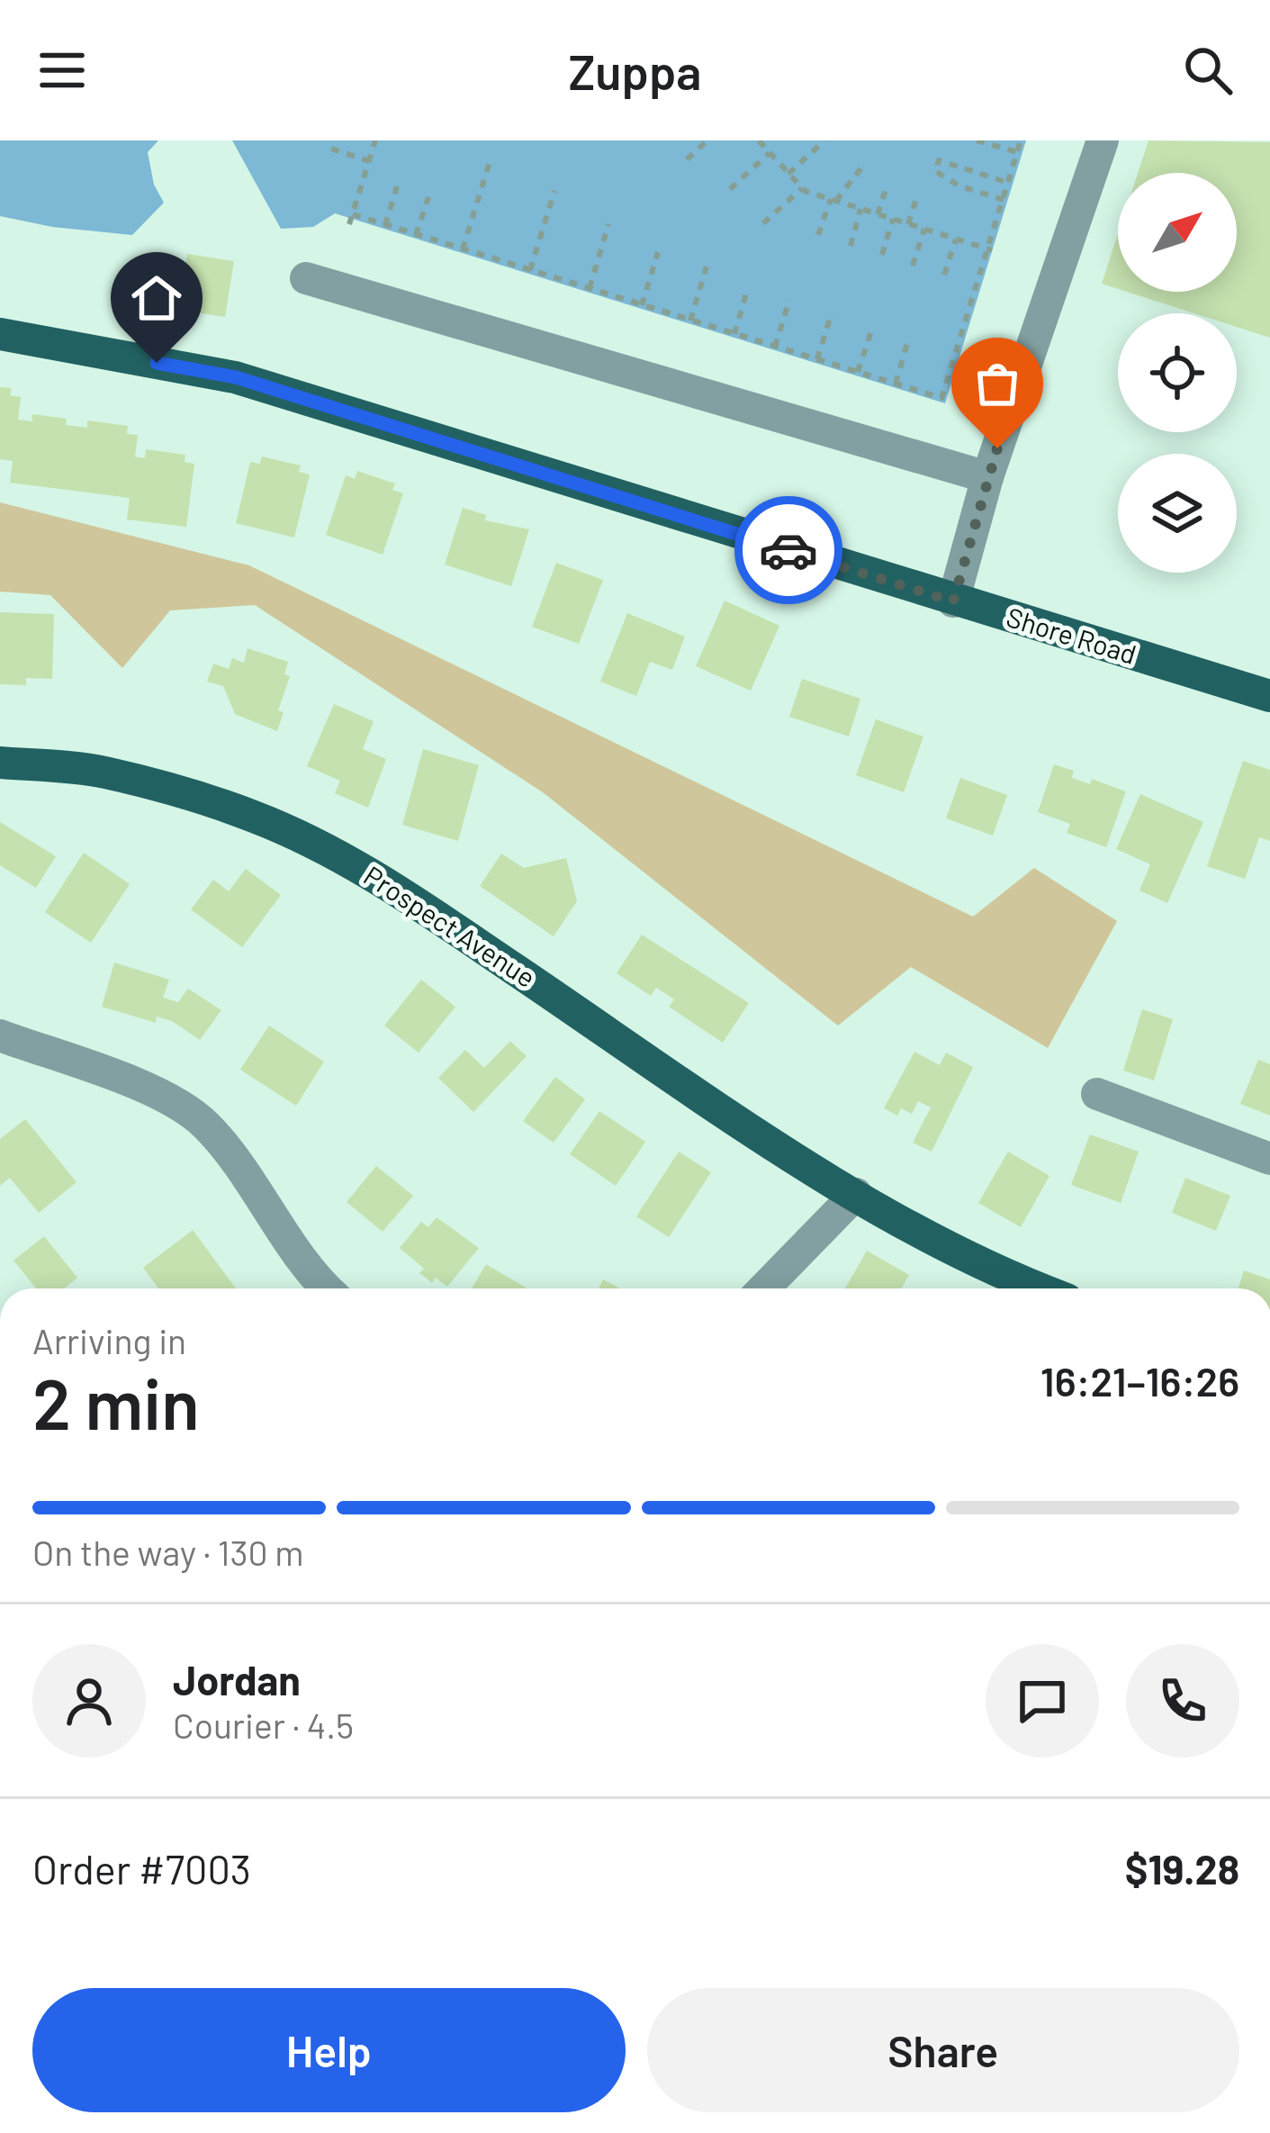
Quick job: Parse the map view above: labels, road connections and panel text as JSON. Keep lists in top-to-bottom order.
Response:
{
  "streets": {
    "main road": ["Shore Road", "Prospect Avenue"]
  },
  "north": "top right",
  "page": {
    "header": "Zuppa",
    "heading": ["2 min", "Arriving in", "16:21–16:26"],
    "panel": [
      "Jordan",
      "Courier · 4.5",
      "Order #7003",
      "$19.28"
    ],
    "bar": "On the way · 130 m",
    "buttons": ["Help", "Share"]
  }
}
